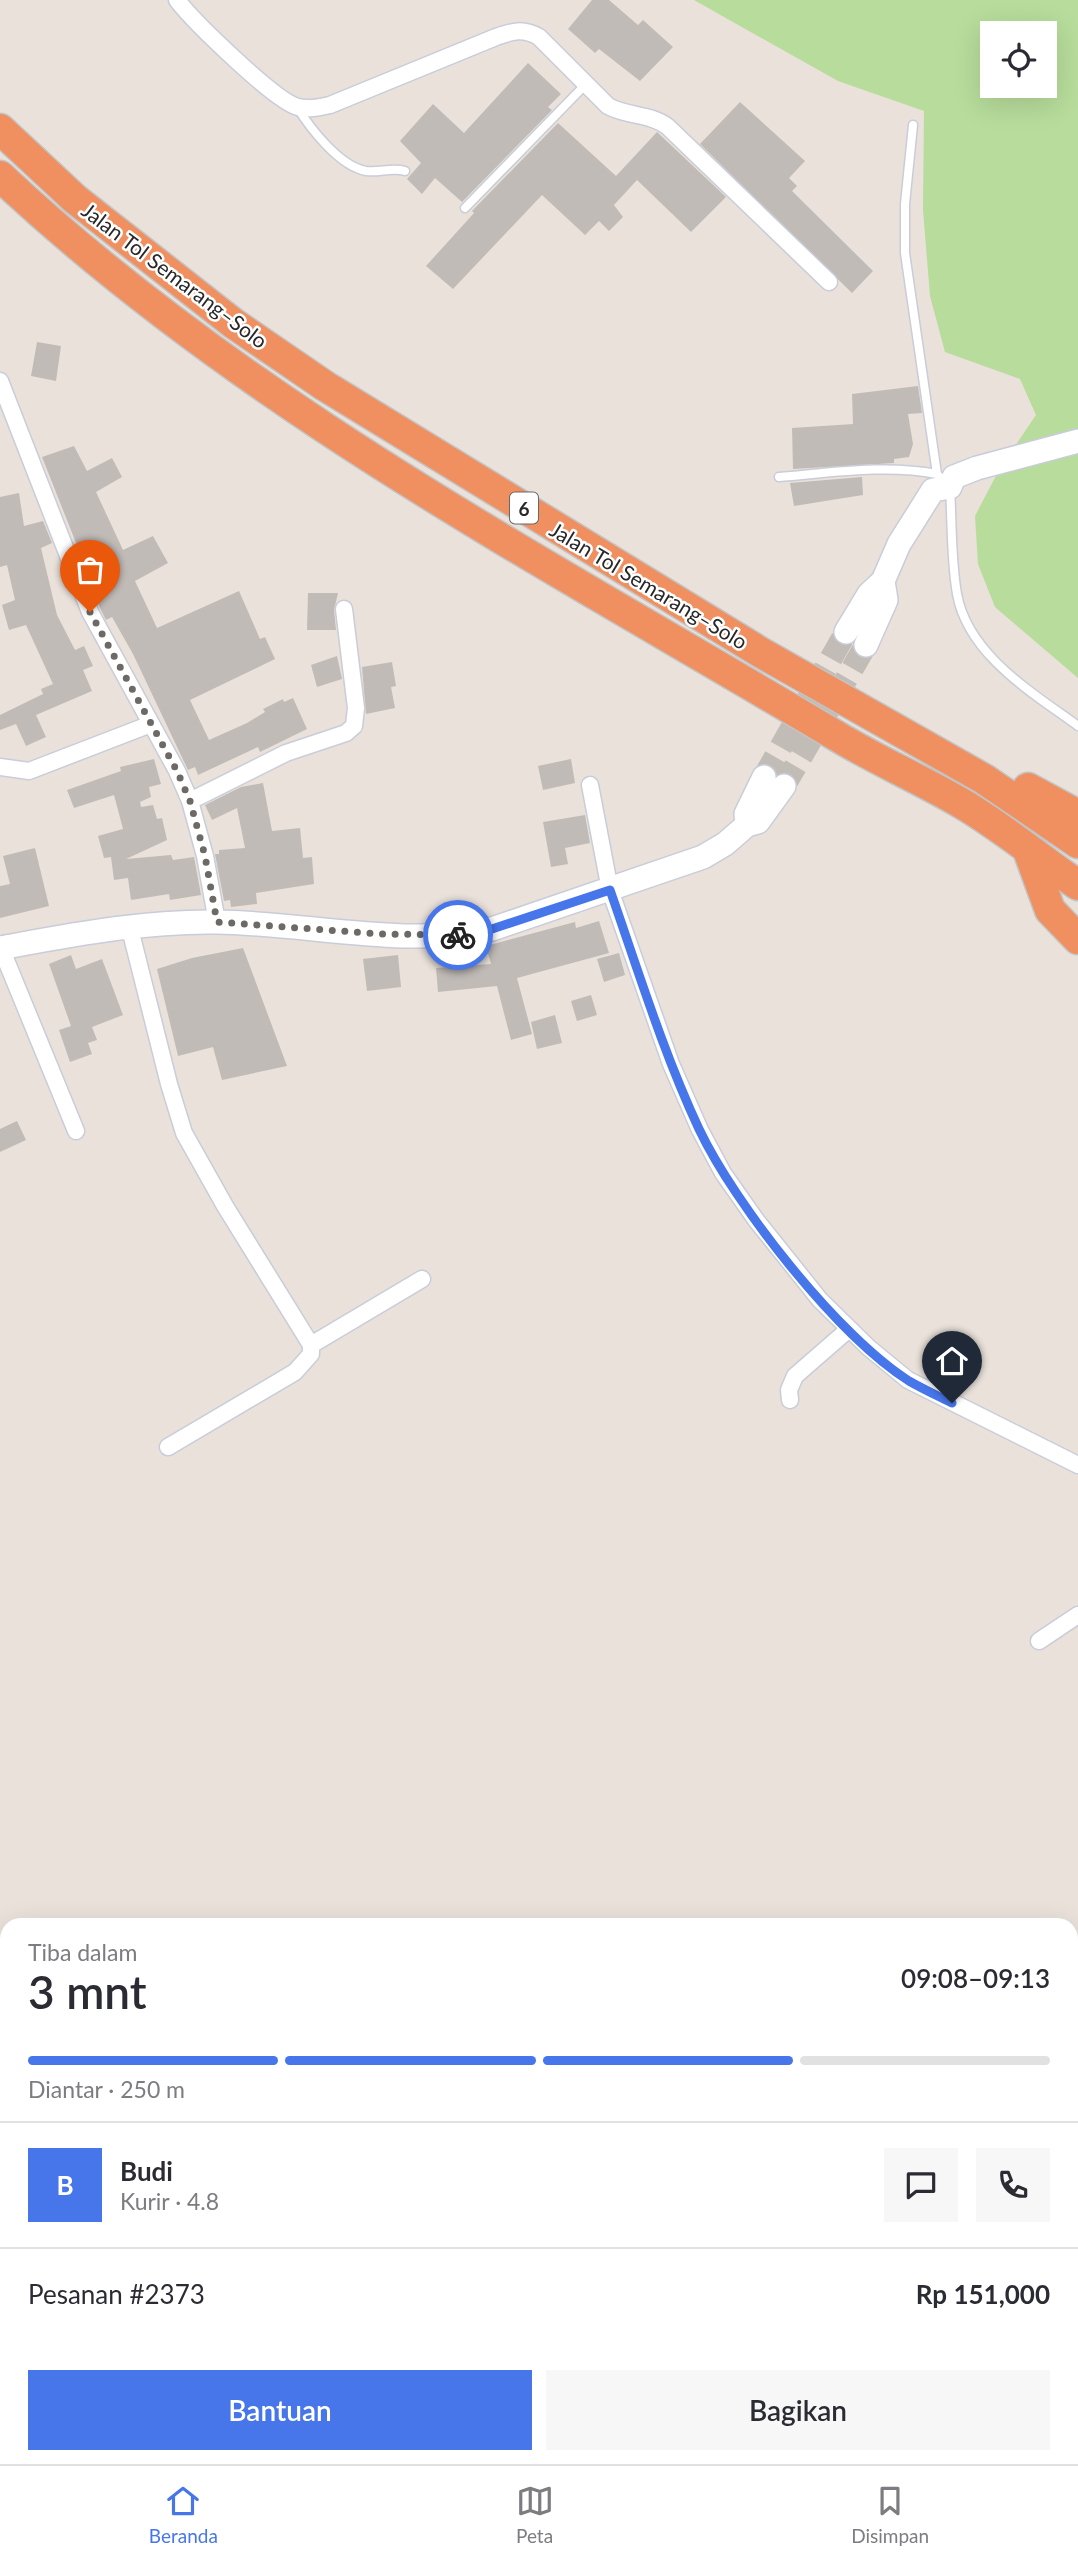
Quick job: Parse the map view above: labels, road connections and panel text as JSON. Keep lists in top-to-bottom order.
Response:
{
  "streets": {
    "highway": ["Jalan Tol Semarang–Solo", "6"]
  },
  "page": {
    "heading": ["3 mnt", "Tiba dalam", "09:08–09:13"],
    "panel": [
      "Budi",
      "Kurir · 4.8",
      "Pesanan #2373",
      "Rp 151,000"
    ],
    "bar": "Diantar · 250 m",
    "round": "B",
    "buttons": ["Bantuan", "Bagikan"],
    "tabs": ["Beranda", "Peta", "Disimpan"]
  }
}
